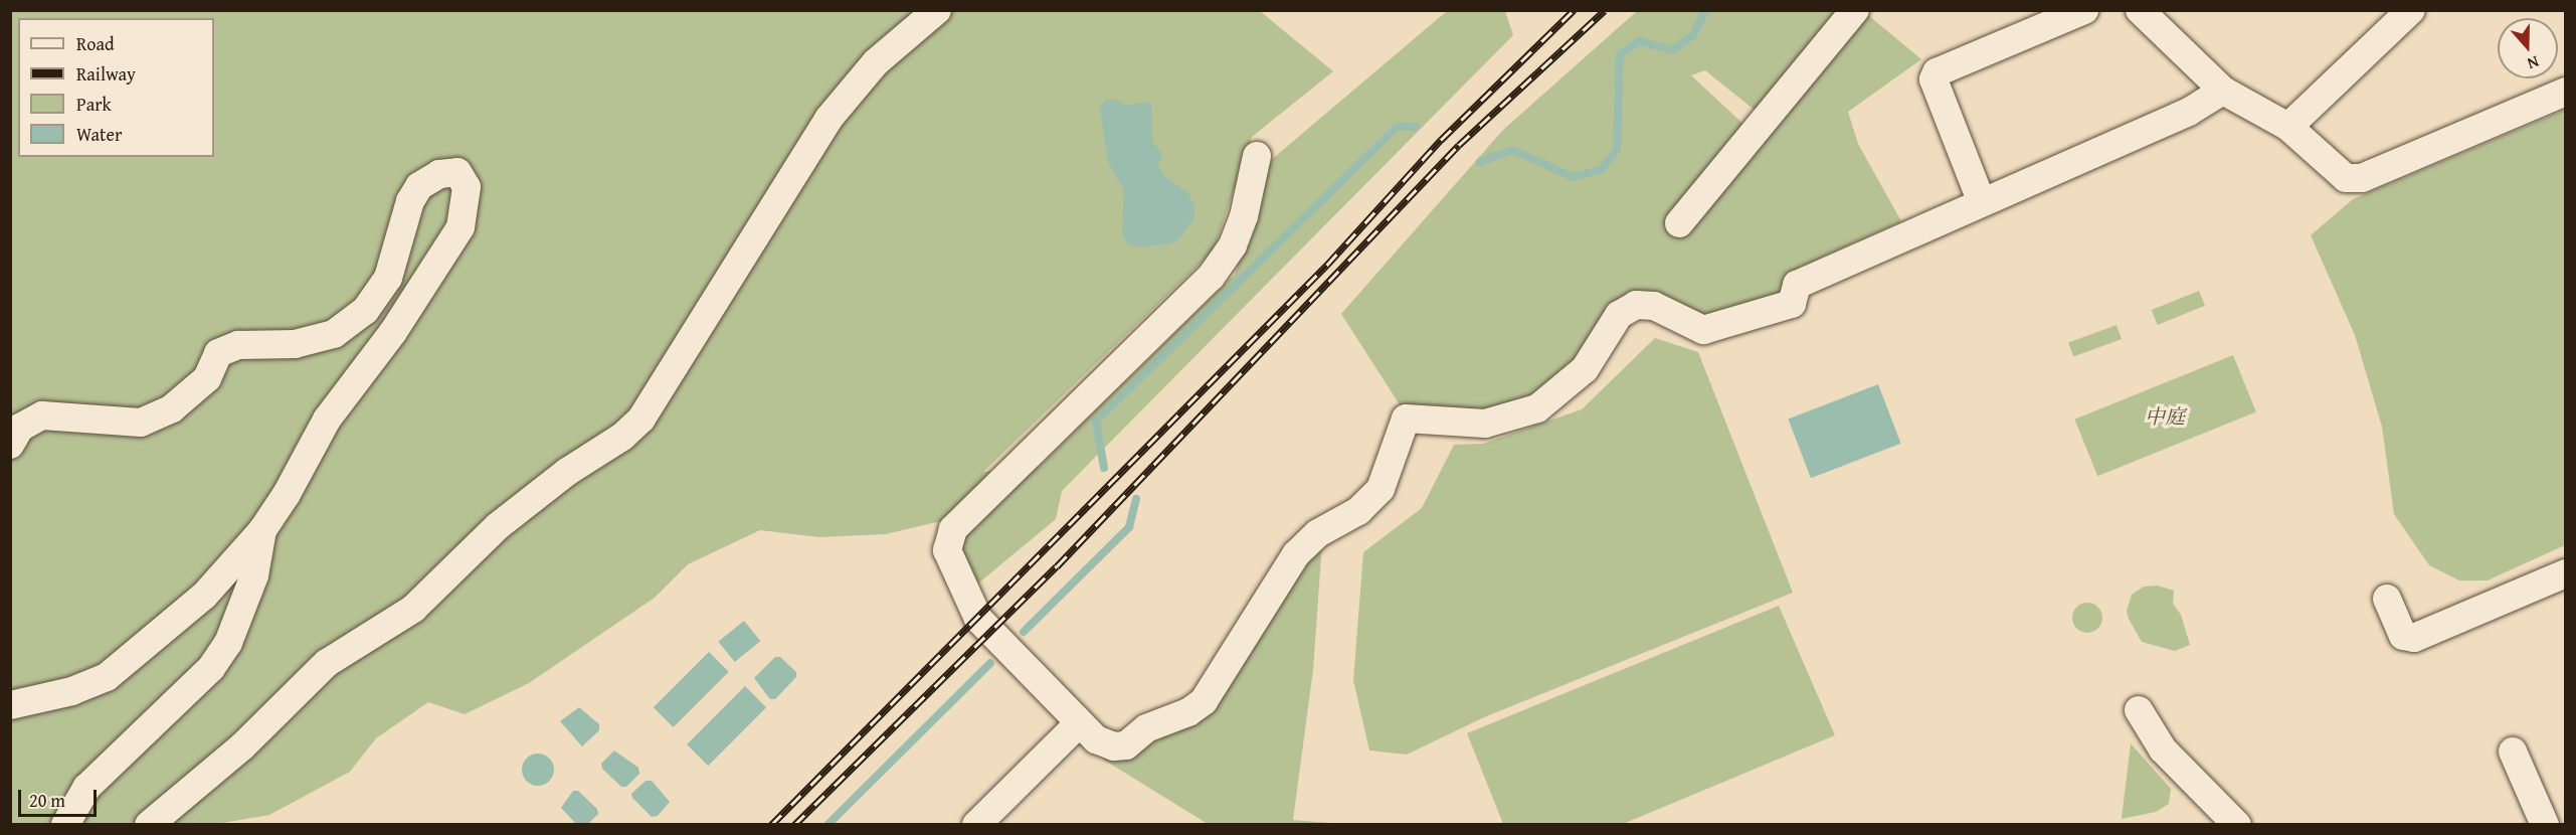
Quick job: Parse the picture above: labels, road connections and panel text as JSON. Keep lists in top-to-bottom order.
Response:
{
  "parks": ["中庭"],
  "legend": [
    "Road",
    "Railway",
    "Park",
    "Water"
  ],
  "scale_bar": "20 m",
  "north": "bottom"
}
